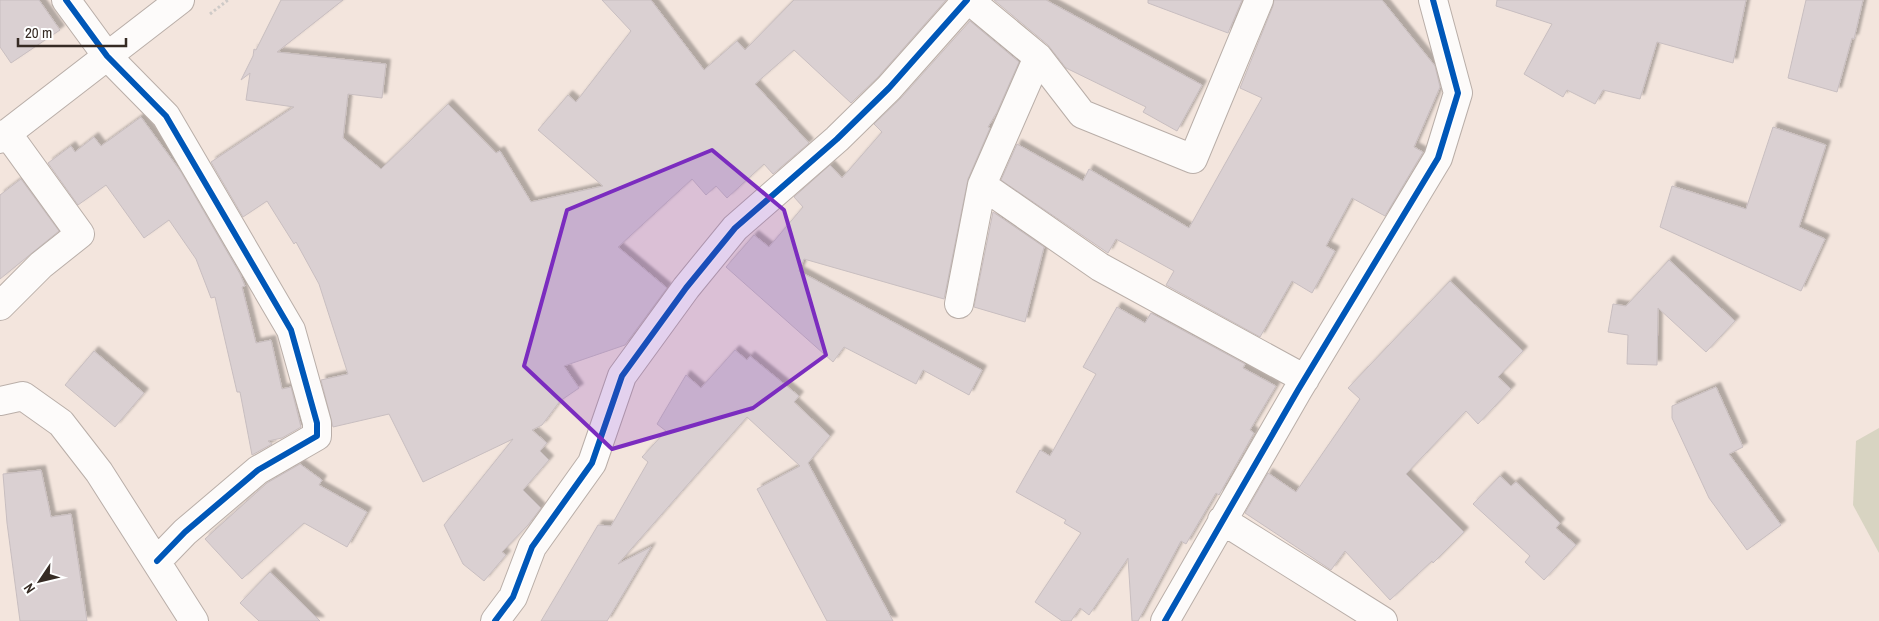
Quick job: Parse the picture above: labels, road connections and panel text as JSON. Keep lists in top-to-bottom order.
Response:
{
  "scale_bar": "20 m",
  "north": "bottom left"
}
